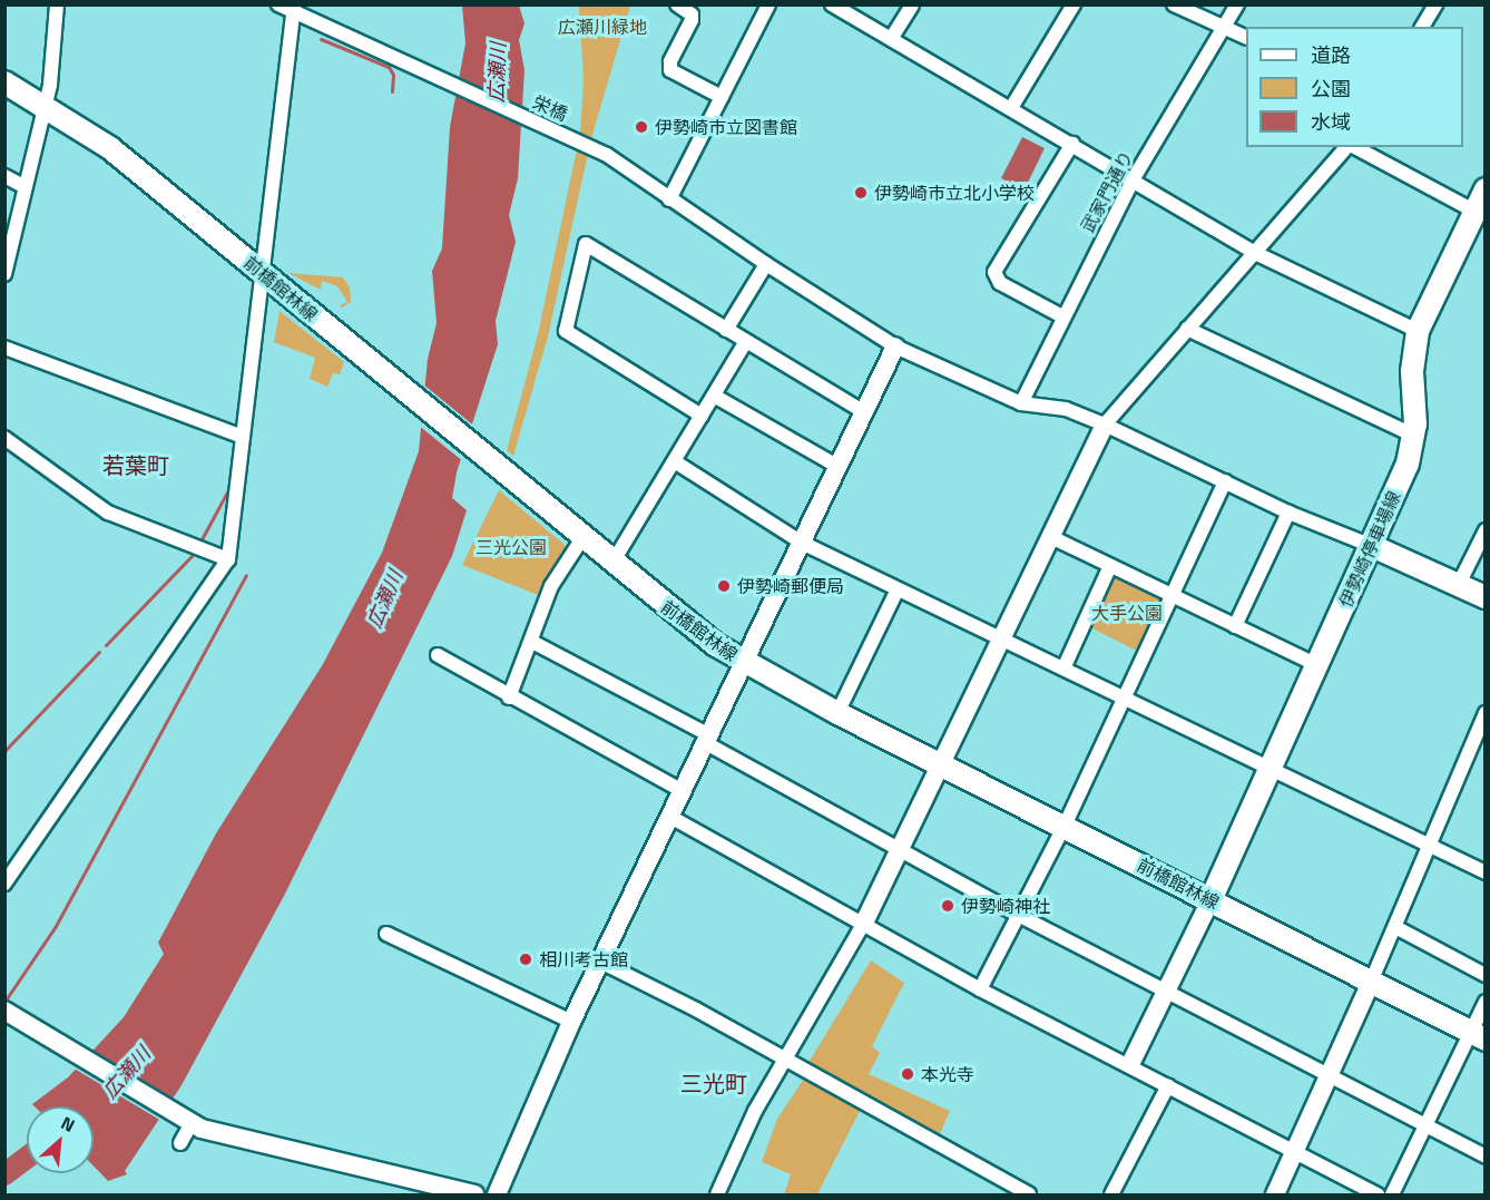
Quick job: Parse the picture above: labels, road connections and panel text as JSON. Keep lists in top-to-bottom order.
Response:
{
  "streets": {
    "main road": ["前橋館林線", "伊勢崎停車場線"],
    "street": ["栄橋", "武家門通り"]
  },
  "crossings": [
    ["栄橋", "武家門通り"],
    ["栄橋", "伊勢崎停車場線"],
    ["前橋館林線", "伊勢崎停車場線"]
  ],
  "districts": ["若葉町", "三光町"],
  "water": ["広瀬川"],
  "parks": ["広瀬川緑地", "三光公園", "大手公園"],
  "places": [
    "伊勢崎市立図書館",
    "伊勢崎市立北小学校",
    "伊勢崎郵便局",
    "伊勢崎神社",
    "相川考古館",
    "本光寺"
  ],
  "legend": ["道路", "公園", "水域"],
  "north": "top right"
}
